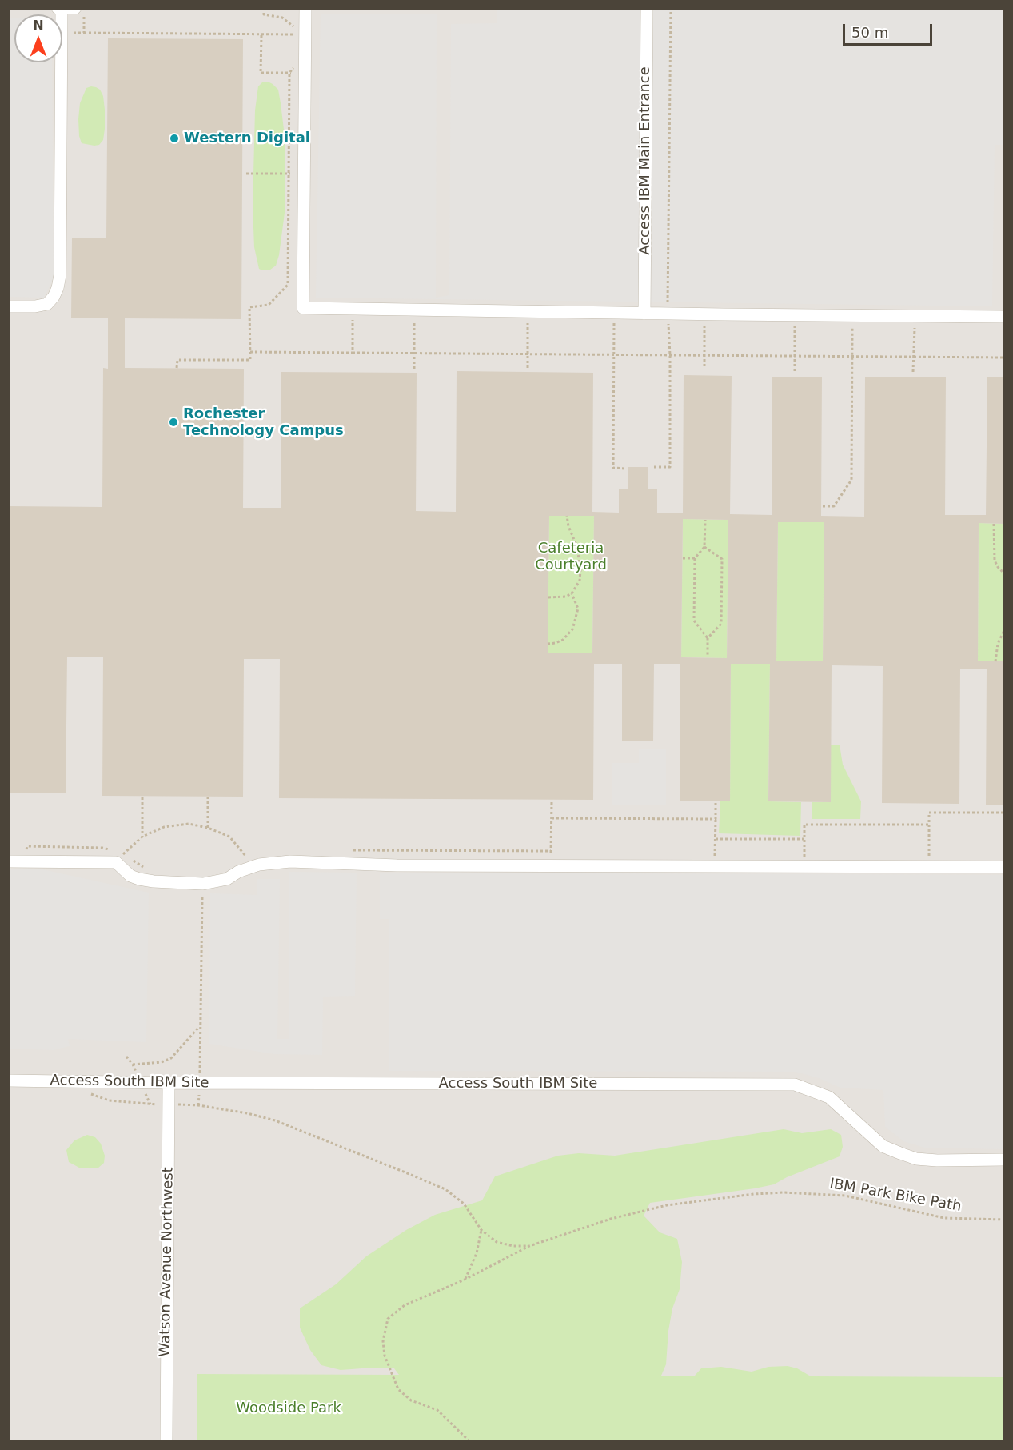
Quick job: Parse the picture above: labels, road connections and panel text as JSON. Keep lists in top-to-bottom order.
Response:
{
  "streets": {
    "street": ["Access IBM Main Entrance", "Access South IBM Site", "Watson Avenue Northwest"],
    "path": ["IBM Park Bike Path"]
  },
  "crossings": [
    ["Access South IBM Site", "Watson Avenue Northwest"]
  ],
  "parks": ["Cafeteria Courtyard", "Woodside Park"],
  "places": ["Western Digital", "Rochester Technology Campus"],
  "scale_bar": "50 m",
  "north": "top"
}
